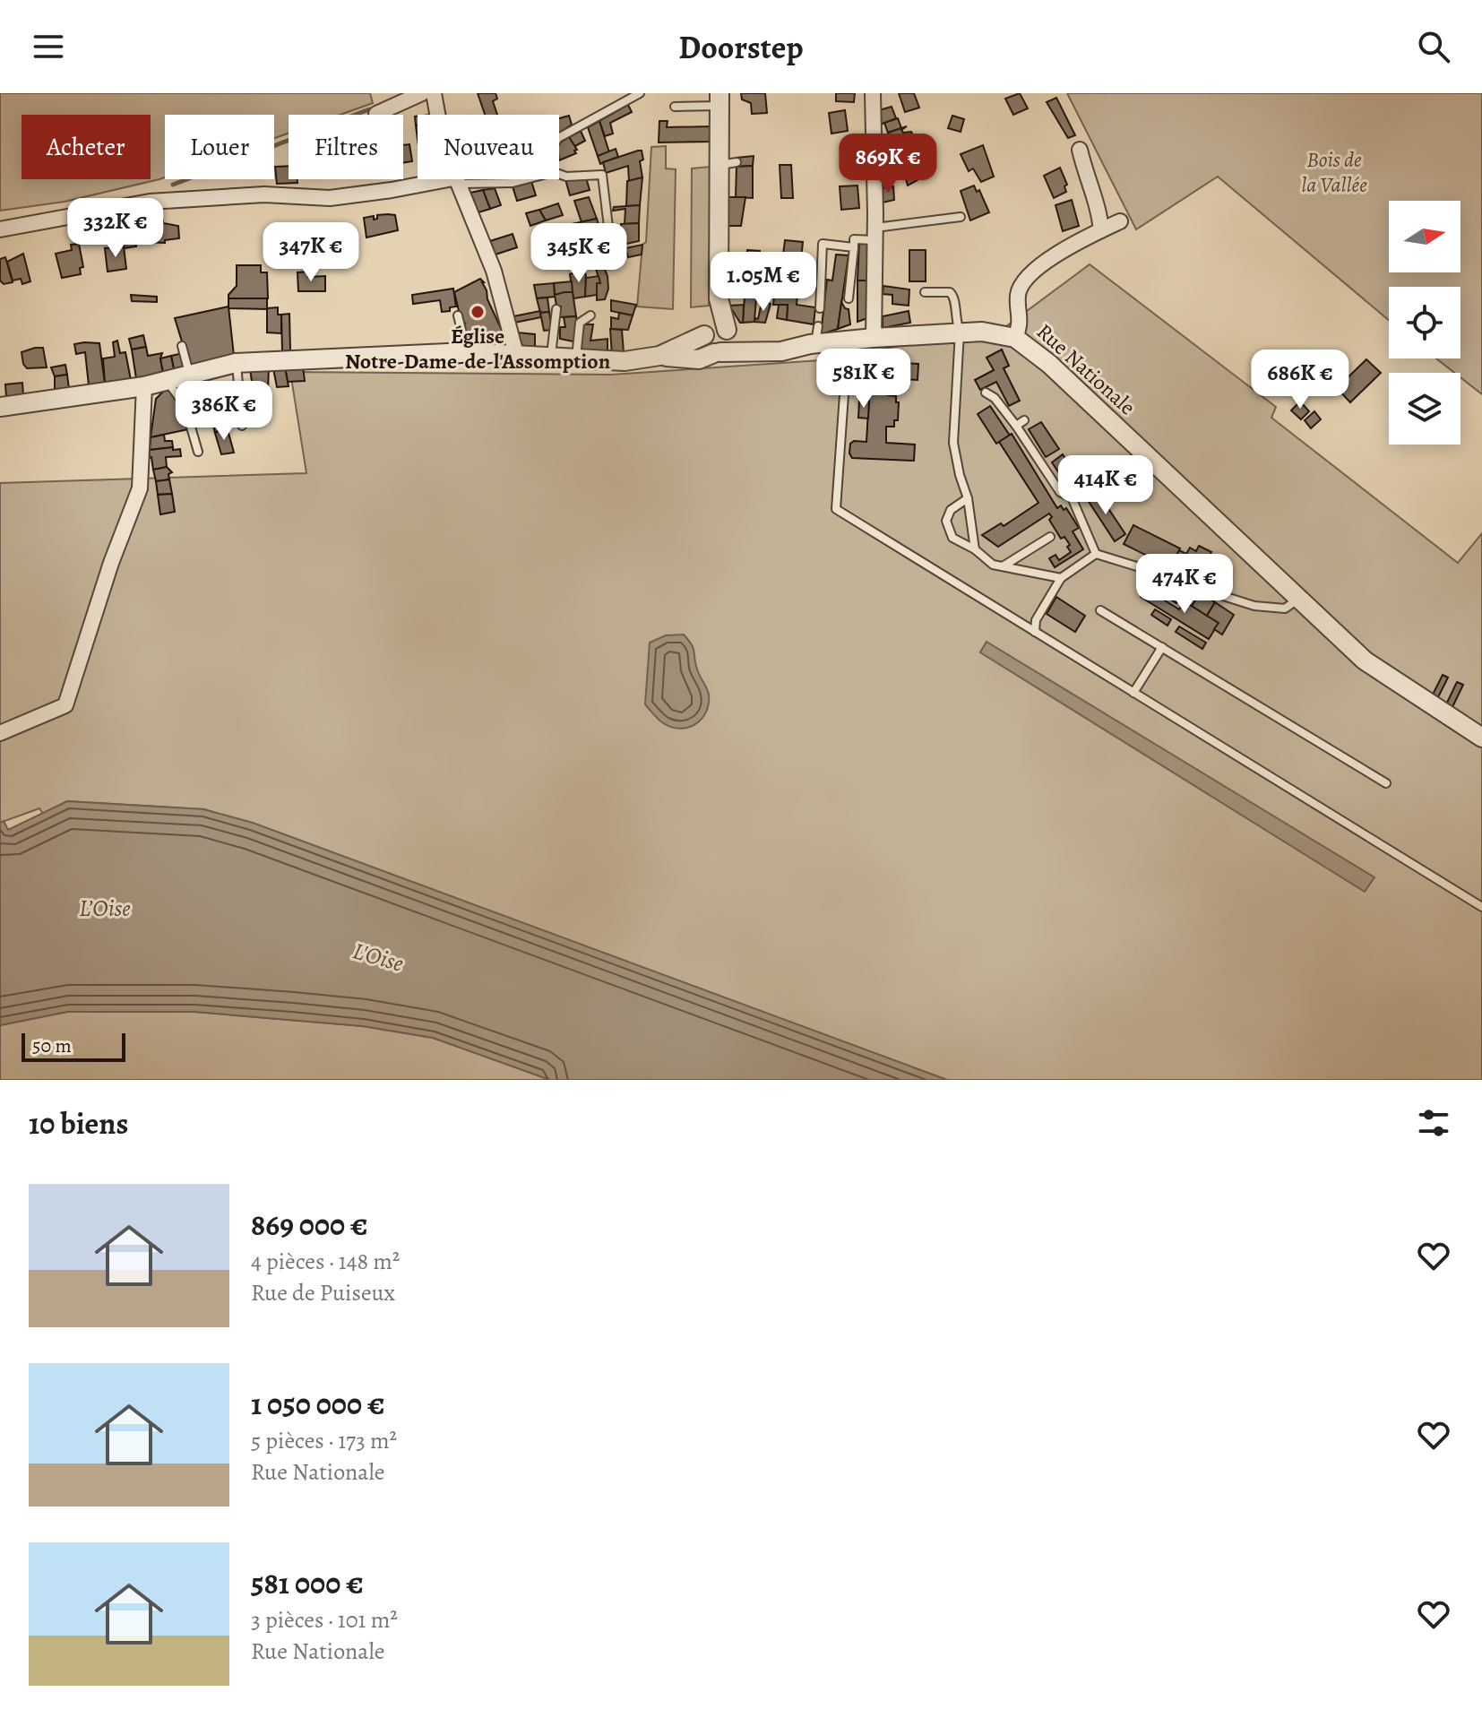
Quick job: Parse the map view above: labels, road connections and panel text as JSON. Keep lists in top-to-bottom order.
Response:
{
  "streets": {
    "street": ["Rue Nationale"]
  },
  "water": ["L’Oise", "L'Oise"],
  "parks": ["Bois de la Vallée"],
  "places": ["Église Notre-Dame-de-l'Assomption"],
  "scale_bar": "50 m",
  "north": "right",
  "page": {
    "header": "Doorstep",
    "chip": [
      "Acheter",
      "Louer",
      "Filtres",
      "Nouveau"
    ],
    "price": [
      "869K €",
      "332K €",
      "347K €",
      "345K €",
      "1.05M €",
      "581K €",
      "686K €",
      "386K €",
      "414K €",
      "474K €"
    ],
    "scale": "50 m",
    "heading": "10 biens",
    "list": [
      {
        "name": "869 000 €",
        "note": "4 pièces · 148 m² · Rue de Puiseux"
      },
      {
        "name": "1 050 000 €",
        "note": "5 pièces · 173 m² · Rue Nationale"
      },
      {
        "name": "581 000 €",
        "note": "3 pièces · 101 m² · Rue Nationale"
      }
    ]
  }
}
